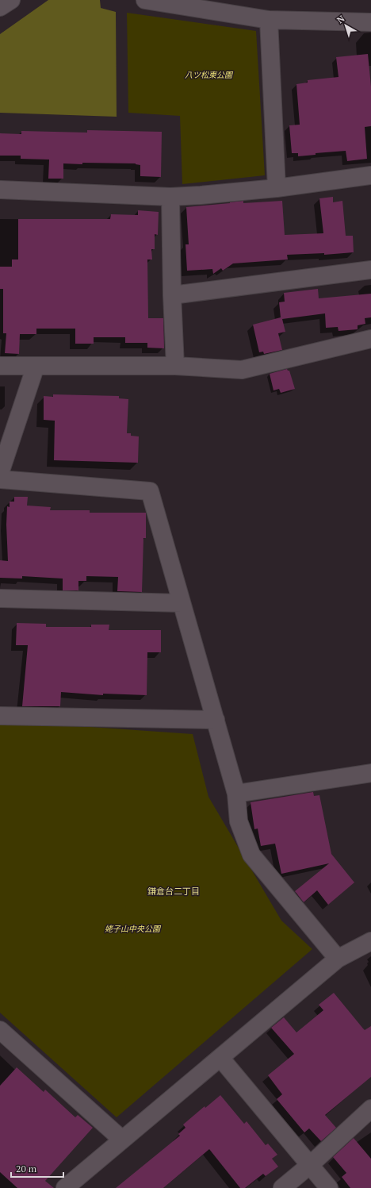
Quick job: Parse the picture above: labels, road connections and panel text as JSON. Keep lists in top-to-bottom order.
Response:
{
  "districts": ["鎌倉台二丁目"],
  "parks": ["八ツ松東公園", "姥子山中央公園"],
  "scale_bar": "20 m",
  "north": "top left"
}
